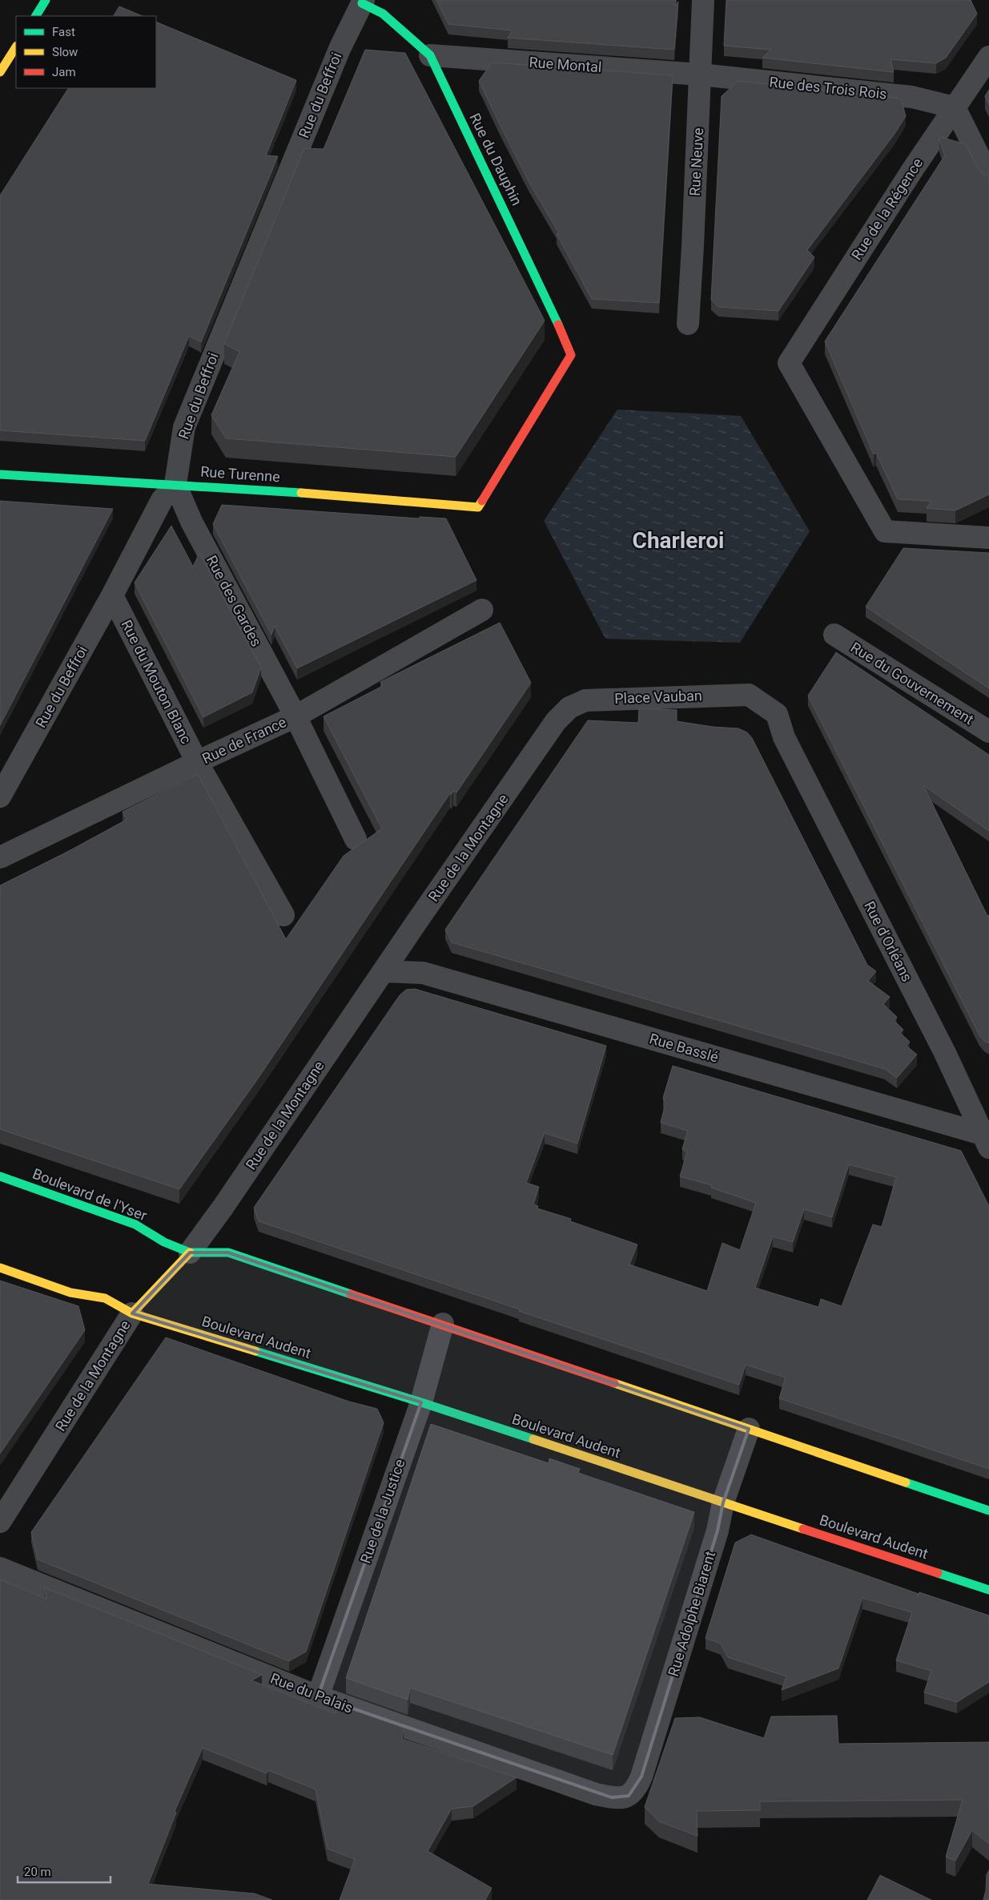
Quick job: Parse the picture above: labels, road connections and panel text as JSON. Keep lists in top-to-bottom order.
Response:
{
  "streets": {
    "street": [
      "Rue Montal",
      "Rue des Trois Rois",
      "Rue du Beffroi",
      "Rue du Dauphin",
      "Rue Neuve",
      "Rue de la Régence",
      "Rue Turenne",
      "Rue des Gardes",
      "Rue du Mouton Blanc",
      "Rue du Gouvernement",
      "Place Vauban",
      "Rue de France",
      "Rue de la Montagne",
      "Rue d'Orléans",
      "Rue Basslé",
      "Boulevard de l'Yser",
      "Boulevard Audent",
      "Rue de la Justice",
      "Rue Adolphe Biarent",
      "Rue du Palais"
    ]
  },
  "crossings": [
    ["Rue Montal", "Rue des Trois Rois"],
    ["Rue Montal", "Rue du Dauphin"],
    ["Rue Montal", "Rue Neuve"],
    ["Rue des Trois Rois", "Rue Neuve"],
    ["Rue des Trois Rois", "Rue de la Régence"],
    ["Rue du Beffroi", "Rue du Dauphin"],
    ["Rue du Beffroi", "Rue Turenne"],
    ["Rue du Beffroi", "Rue des Gardes"],
    ["Rue du Beffroi", "Rue du Mouton Blanc"],
    ["Rue du Dauphin", "Rue Turenne"],
    ["Rue Turenne", "Rue des Gardes"],
    ["Rue des Gardes", "Rue de France"],
    ["Rue du Mouton Blanc", "Rue de France"],
    ["Place Vauban", "Rue de la Montagne"],
    ["Place Vauban", "Rue d'Orléans"],
    ["Rue de la Montagne", "Rue Basslé"],
    ["Rue de la Montagne", "Boulevard de l'Yser"],
    ["Rue de la Montagne", "Boulevard Audent"],
    ["Rue d'Orléans", "Rue Basslé"],
    ["Boulevard Audent", "Rue de la Justice"],
    ["Boulevard Audent", "Rue Adolphe Biarent"],
    ["Rue de la Justice", "Rue du Palais"],
    ["Rue Adolphe Biarent", "Rue du Palais"]
  ],
  "districts": ["Charleroi"],
  "legend": ["Fast", "Slow", "Jam"],
  "scale_bar": "20 m"
}
